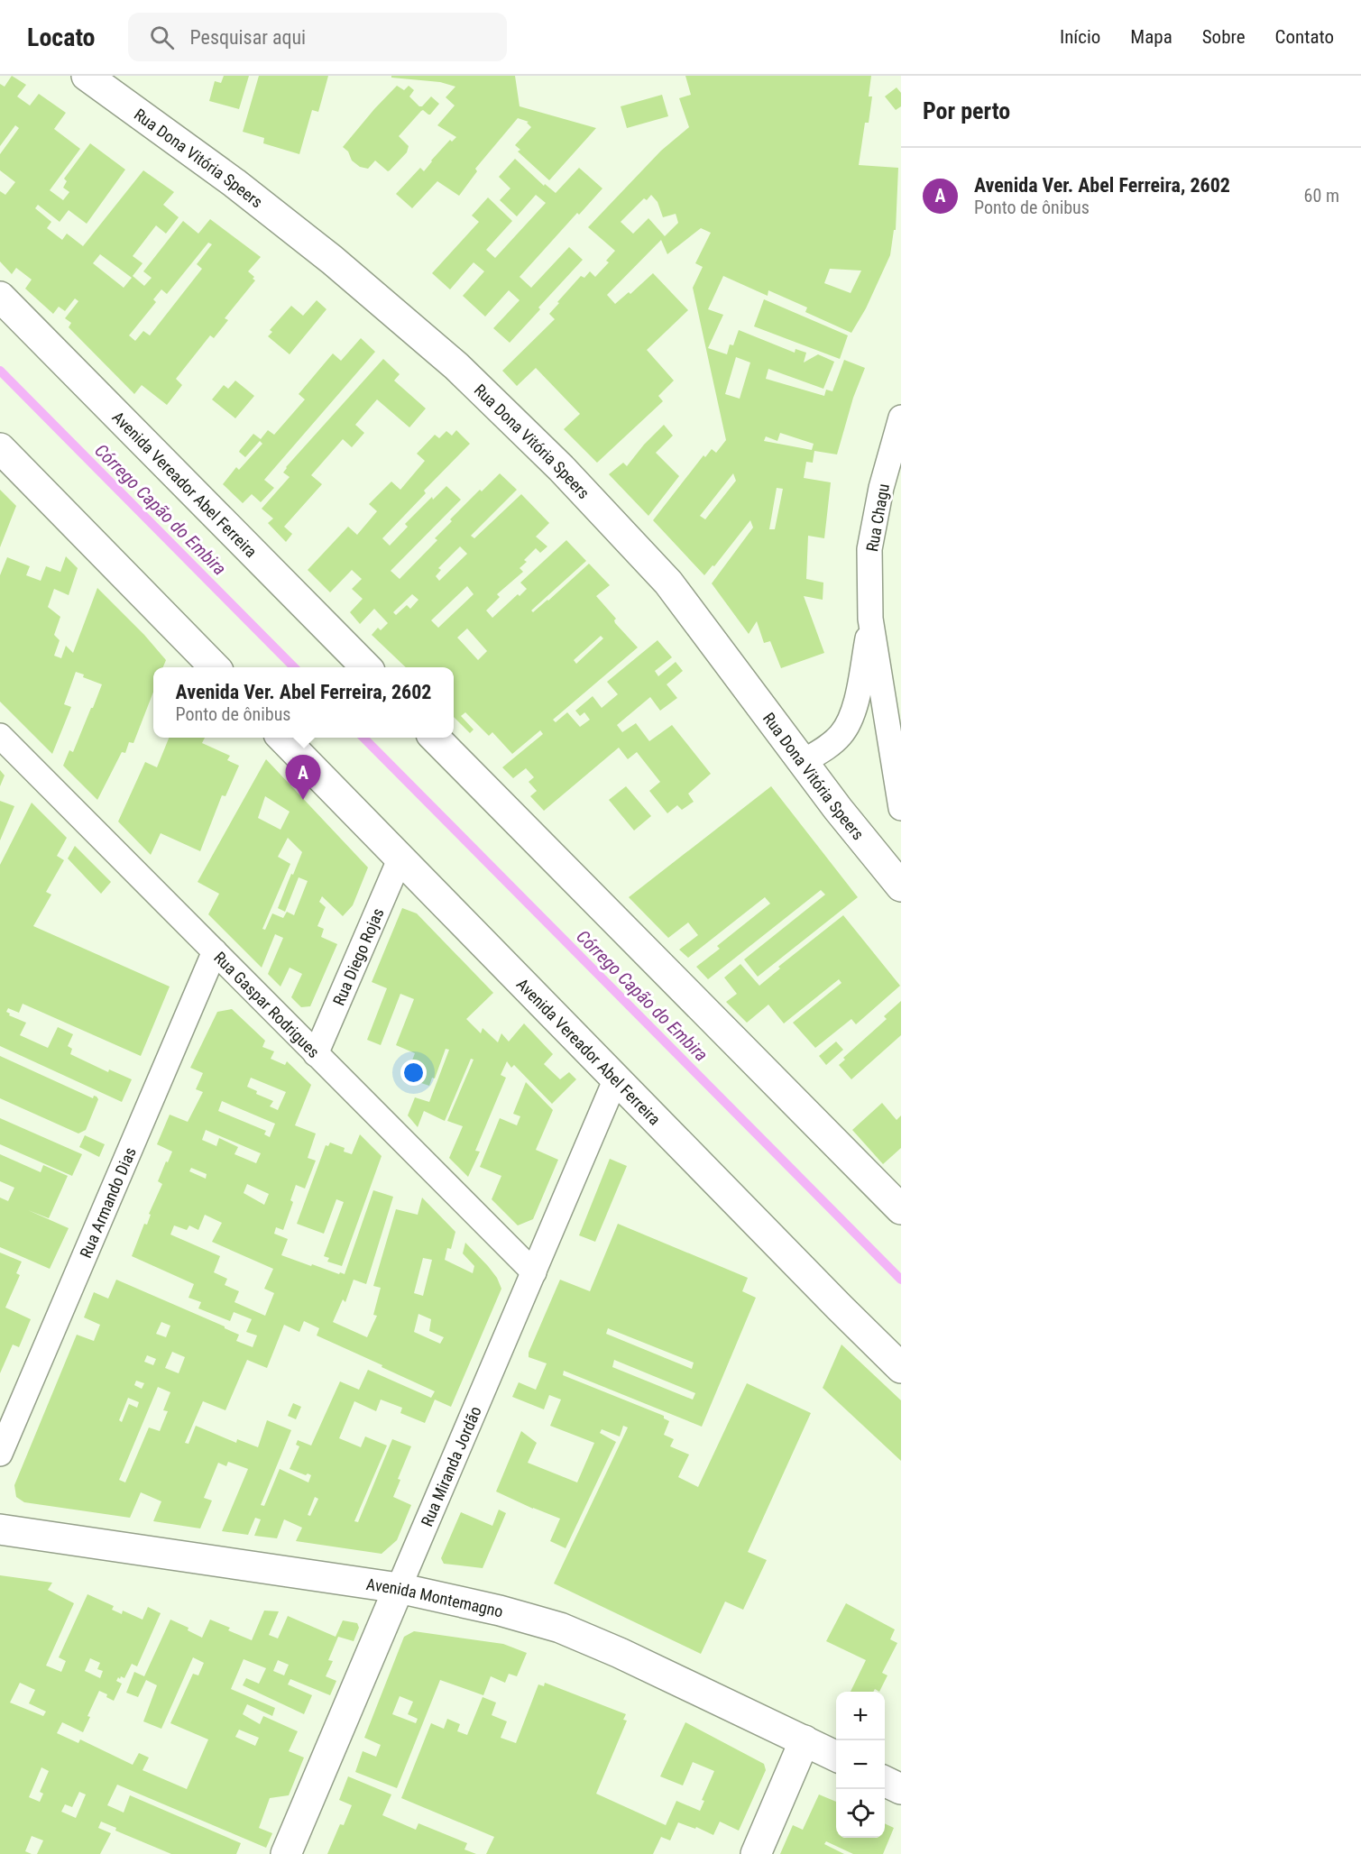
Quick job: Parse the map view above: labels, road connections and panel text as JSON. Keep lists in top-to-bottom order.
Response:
{
  "streets": {
    "street": [
      "Rua Dona Vitória Speers",
      "Avenida Vereador Abel Ferreira",
      "Rua Chagu",
      "Rua Diego Rojas",
      "Rua Gaspar Rodrigues",
      "Rua Armando Dias",
      "Rua Miranda Jordão",
      "Avenida Montemagno"
    ]
  },
  "crossings": [
    ["Rua Dona Vitória Speers", "Rua Chagu"],
    ["Avenida Vereador Abel Ferreira", "Rua Diego Rojas"],
    ["Avenida Vereador Abel Ferreira", "Rua Miranda Jordão"],
    ["Rua Diego Rojas", "Rua Gaspar Rodrigues"],
    ["Rua Gaspar Rodrigues", "Rua Armando Dias"],
    ["Rua Gaspar Rodrigues", "Rua Miranda Jordão"],
    ["Rua Miranda Jordão", "Avenida Montemagno"]
  ],
  "water": ["Córrego Capão do Embira"],
  "page": {
    "header": "Locato",
    "search": "Pesquisar aqui",
    "nav": [
      "Início",
      "Mapa",
      "Sobre",
      "Contato"
    ],
    "heading": "Por perto",
    "list": [
      {
        "mark": "A",
        "name": "Avenida Ver. Abel Ferreira, 2602",
        "note": "Ponto de ônibus",
        "value": "60 m"
      }
    ],
    "popup": ["Avenida Ver. Abel Ferreira, 2602", "Ponto de ônibus"],
    "pins": "A",
    "map_buttons": ["+", "−"]
  }
}
